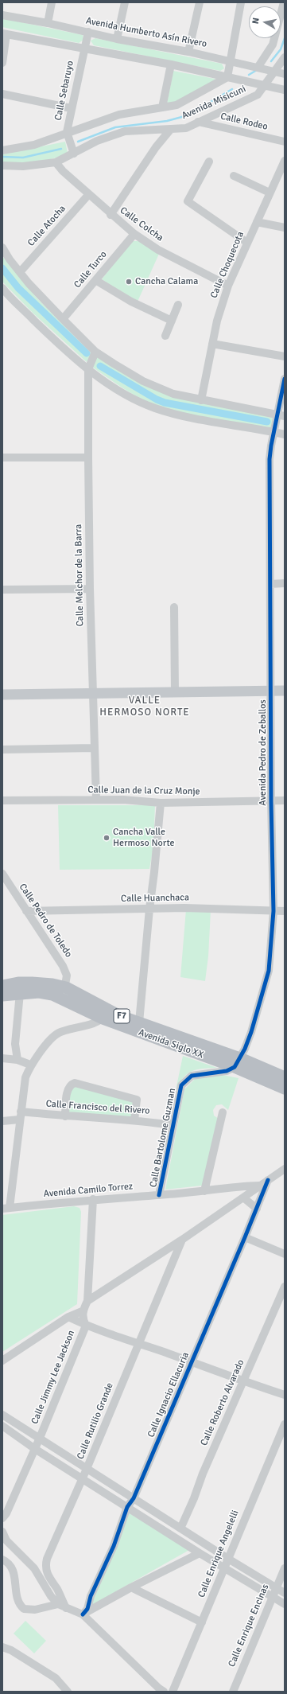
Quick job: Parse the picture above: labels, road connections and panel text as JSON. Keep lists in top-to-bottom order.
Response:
{
  "streets": {
    "highway": ["F7", "Avenida Siglo XX"],
    "street": [
      "Avenida Humberto Asín Rivero",
      "Calle Sebaruyo",
      "Avenida Misicuni",
      "Calle Rodeo",
      "Calle Colcha",
      "Calle Atocha",
      "Calle Choquecota",
      "Calle Turco",
      "Calle Melchor de la Barra",
      "Avenida Pedro de Zeballos",
      "Calle Juan de la Cruz Monje",
      "Calle Huanchaca",
      "Calle Pedro de Toledo",
      "Calle Francisco del Rivero",
      "Calle Bartolome Guzman",
      "Avenida Camilo Torrez",
      "Calle Jimmy Lee Jackson",
      "Calle Ignacio Ellacuria",
      "Calle Roberto Alvarado",
      "Calle Rutilio Grande",
      "Calle Enrique Angelelli",
      "Calle Enrique Encinas"
    ]
  },
  "crossings": [
    ["Avenida Humberto Asín Rivero", "Calle Sebaruyo"],
    ["Avenida Humberto Asín Rivero", "Avenida Misicuni"],
    ["Calle Sebaruyo", "Avenida Misicuni"],
    ["Avenida Misicuni", "Calle Rodeo"],
    ["Avenida Misicuni", "Calle Colcha"],
    ["Calle Colcha", "Calle Atocha"],
    ["Calle Colcha", "Calle Choquecota"],
    ["Calle Colcha", "Calle Turco"],
    ["Calle Melchor de la Barra", "Calle Juan de la Cruz Monje"],
    ["Avenida Pedro de Zeballos", "Calle Juan de la Cruz Monje"],
    ["Avenida Pedro de Zeballos", "Calle Huanchaca"],
    ["Avenida Pedro de Zeballos", "Avenida Siglo XX"],
    ["Avenida Pedro de Zeballos", "Calle Bartolome Guzman"],
    ["Calle Huanchaca", "Calle Pedro de Toledo"],
    ["Calle Pedro de Toledo", "Avenida Siglo XX"],
    ["Avenida Siglo XX", "Calle Bartolome Guzman"],
    ["Calle Francisco del Rivero", "Calle Bartolome Guzman"],
    ["Calle Bartolome Guzman", "Avenida Camilo Torrez"],
    ["Avenida Camilo Torrez", "Calle Ignacio Ellacuria"]
  ],
  "districts": ["VALLE HERMOSO NORTE"],
  "places": ["Cancha Calama", "Cancha Valle Hermoso Norte"],
  "north": "left"
}
